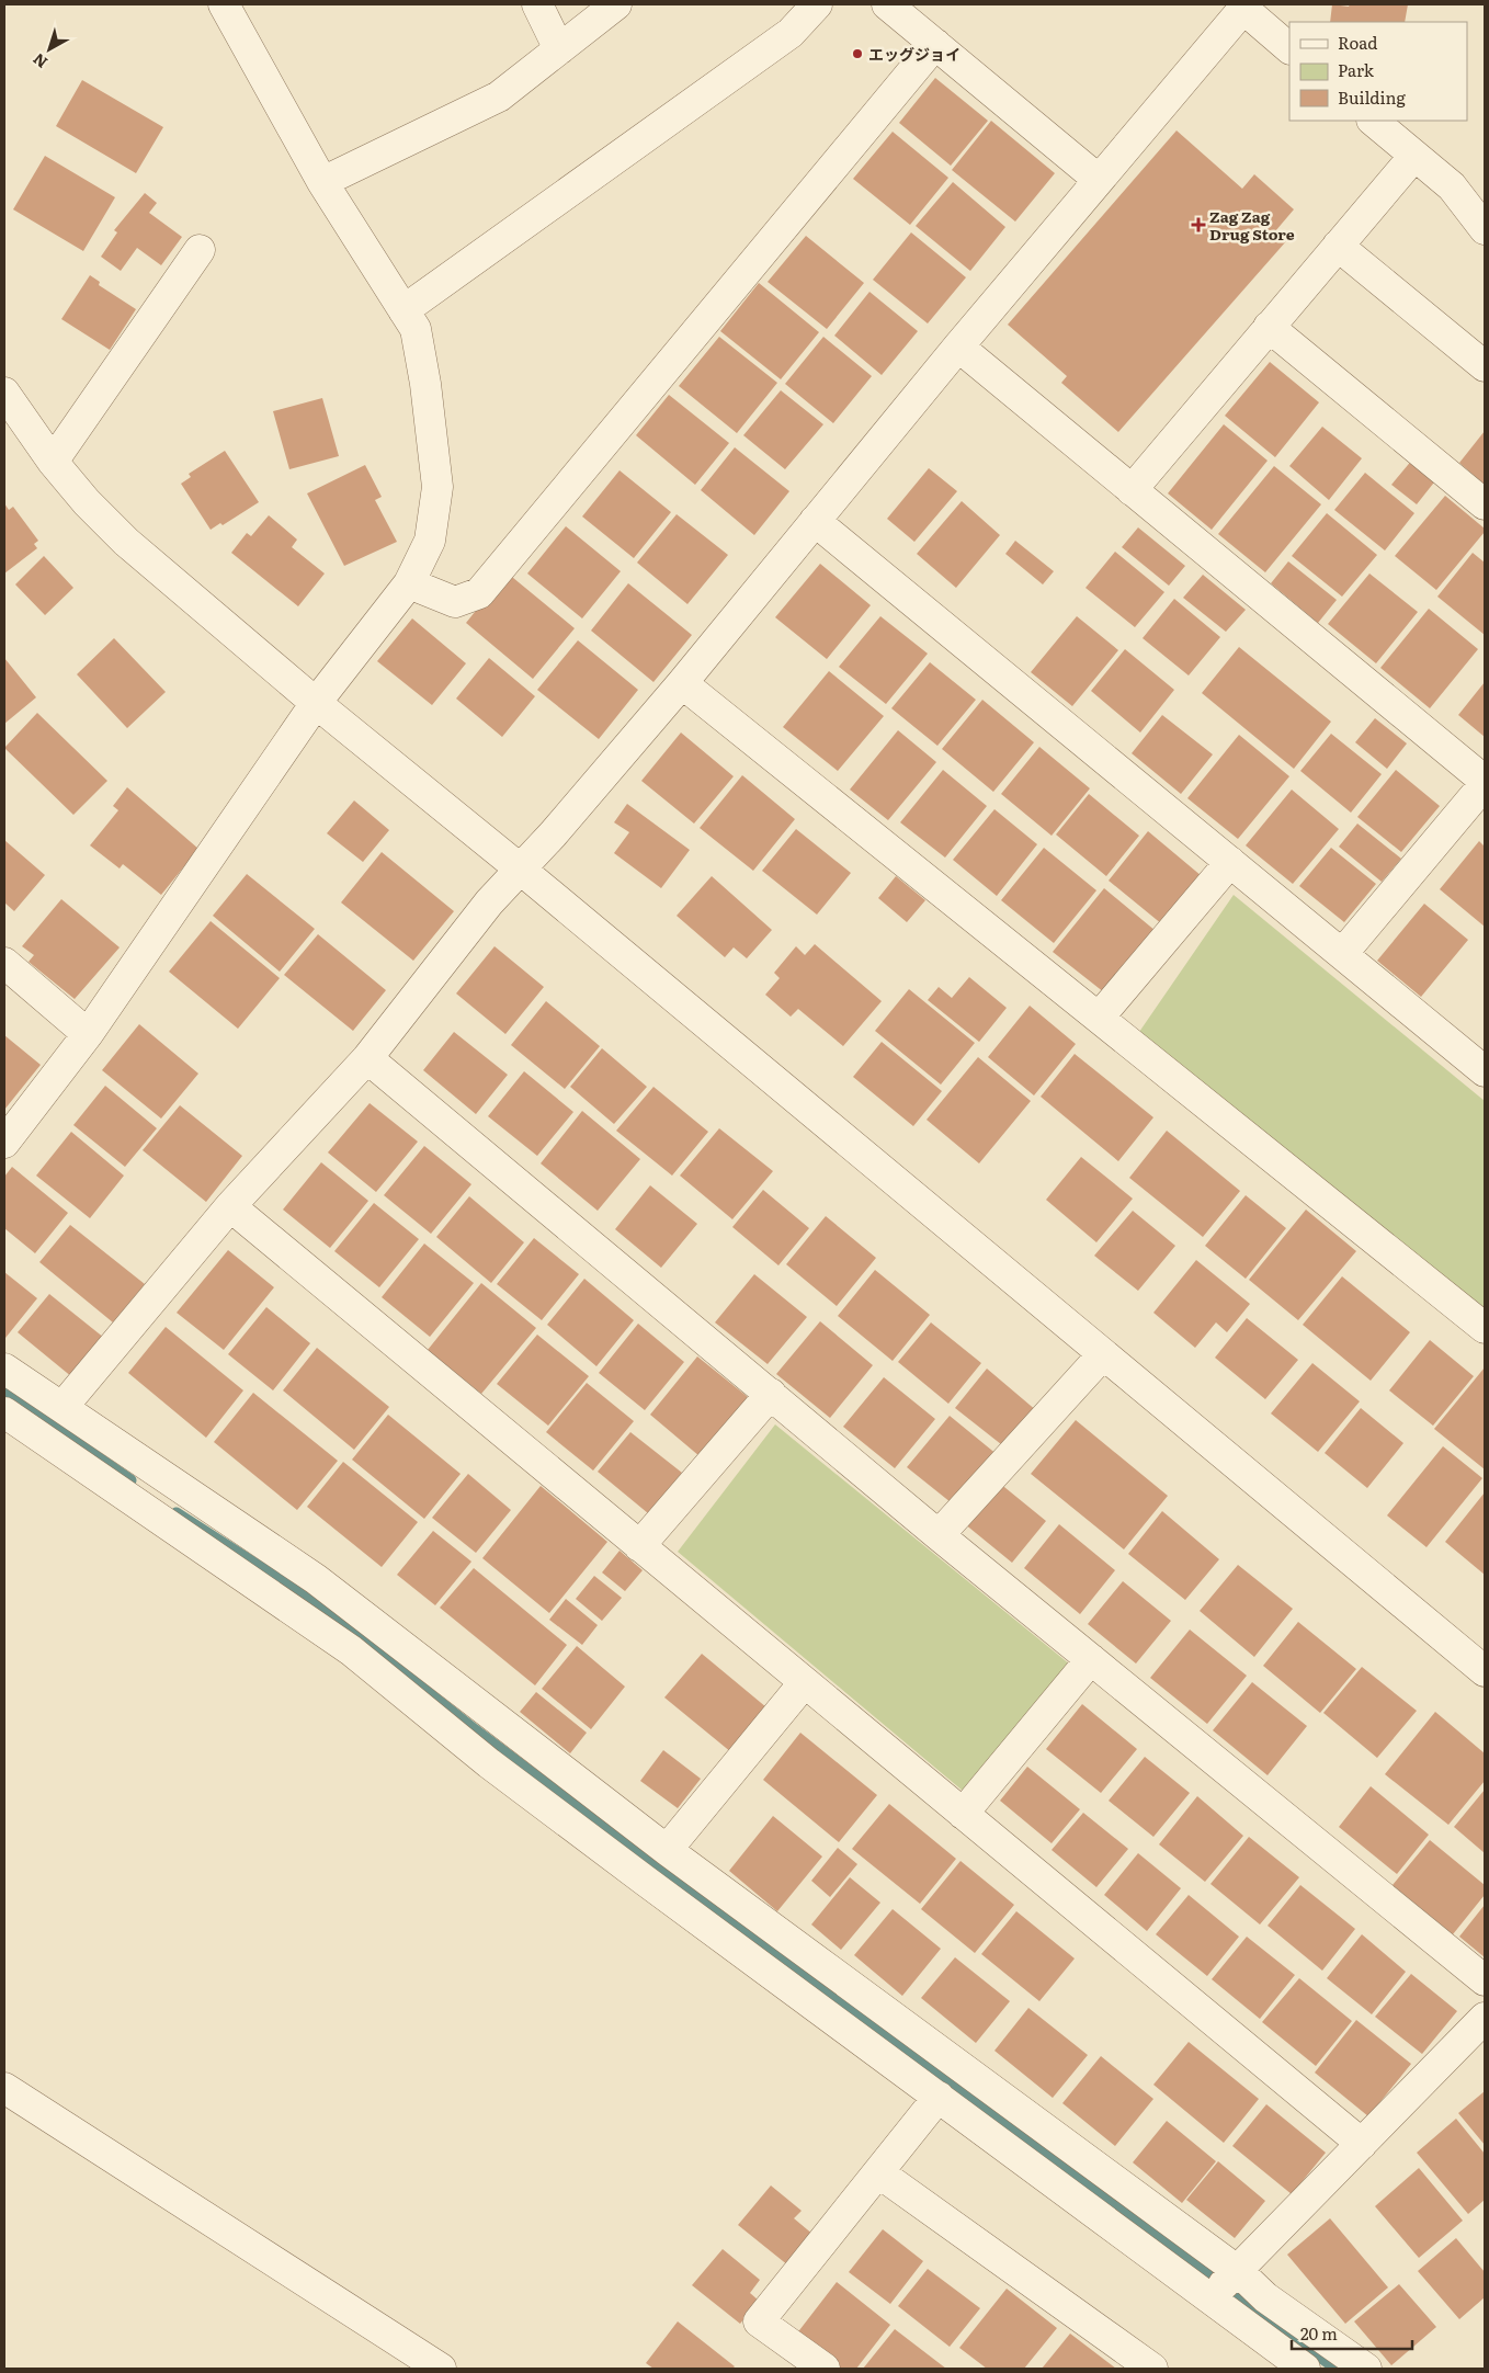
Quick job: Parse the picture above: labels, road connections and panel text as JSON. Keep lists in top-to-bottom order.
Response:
{
  "places": {
    "other": ["エッグジョイ"],
    "health": ["Zag Zag Drug Store"]
  },
  "legend": ["Road", "Park", "Building"],
  "scale_bar": "20 m",
  "north": "bottom left"
}
